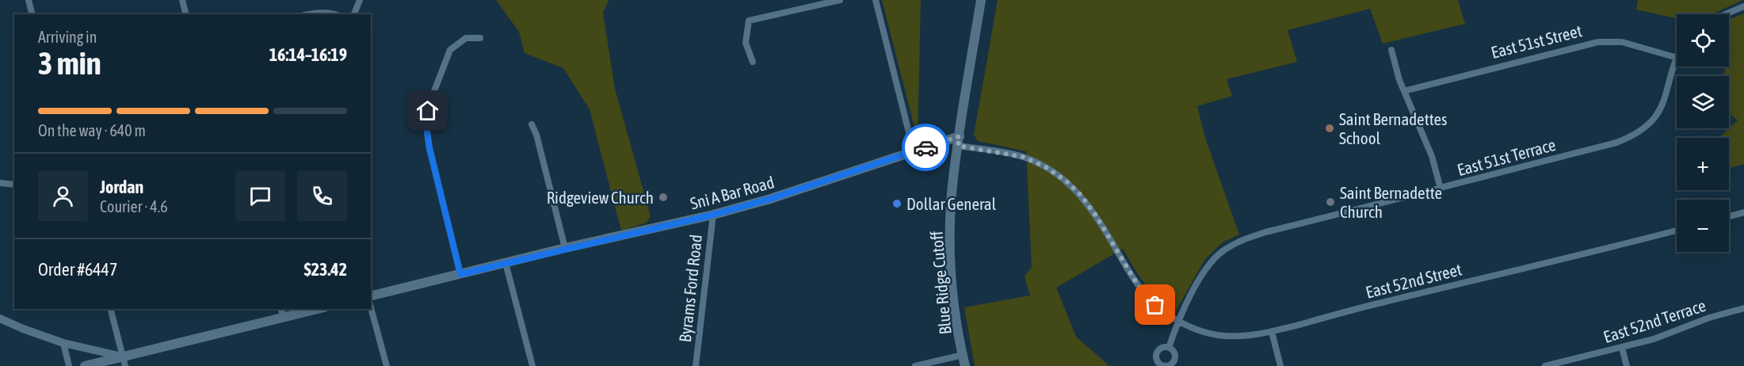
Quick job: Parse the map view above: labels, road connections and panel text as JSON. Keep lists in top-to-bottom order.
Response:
{
  "streets": {
    "main road": ["Sni A Bar Road", "Blue Ridge Cutoff"],
    "street": [
      "East 51st Street",
      "East 51st Terrace",
      "East 52nd Street",
      "Byrams Ford Road",
      "East 52nd Terrace"
    ]
  },
  "crossings": [
    ["East 51st Terrace", "Sni A Bar Road"],
    ["East 51st Terrace", "East 52nd Street"],
    ["Sni A Bar Road", "East 52nd Street"],
    ["Sni A Bar Road", "Blue Ridge Cutoff"],
    ["Sni A Bar Road", "Byrams Ford Road"]
  ],
  "places": [
    "Saint Bernadettes School",
    "Ridgeview Church",
    "Saint Bernadette Church",
    "Dollar General"
  ],
  "page": {
    "map_buttons": ["+", "−"],
    "heading": ["3 min", "Arriving in", "16:14–16:19"],
    "panel": [
      "Jordan",
      "Courier · 4.6",
      "Order #6447",
      "$23.42"
    ],
    "bar": "On the way · 640 m"
  }
}
